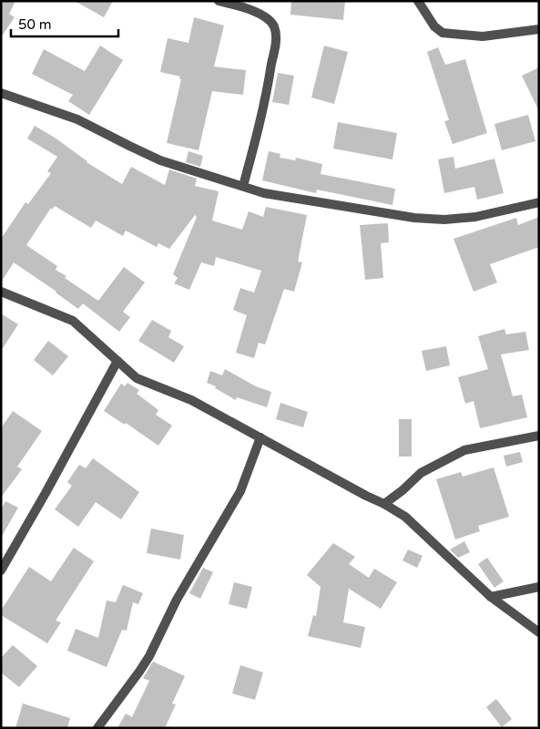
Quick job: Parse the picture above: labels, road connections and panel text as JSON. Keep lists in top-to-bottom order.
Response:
{
  "scale_bar": "50 m"
}
